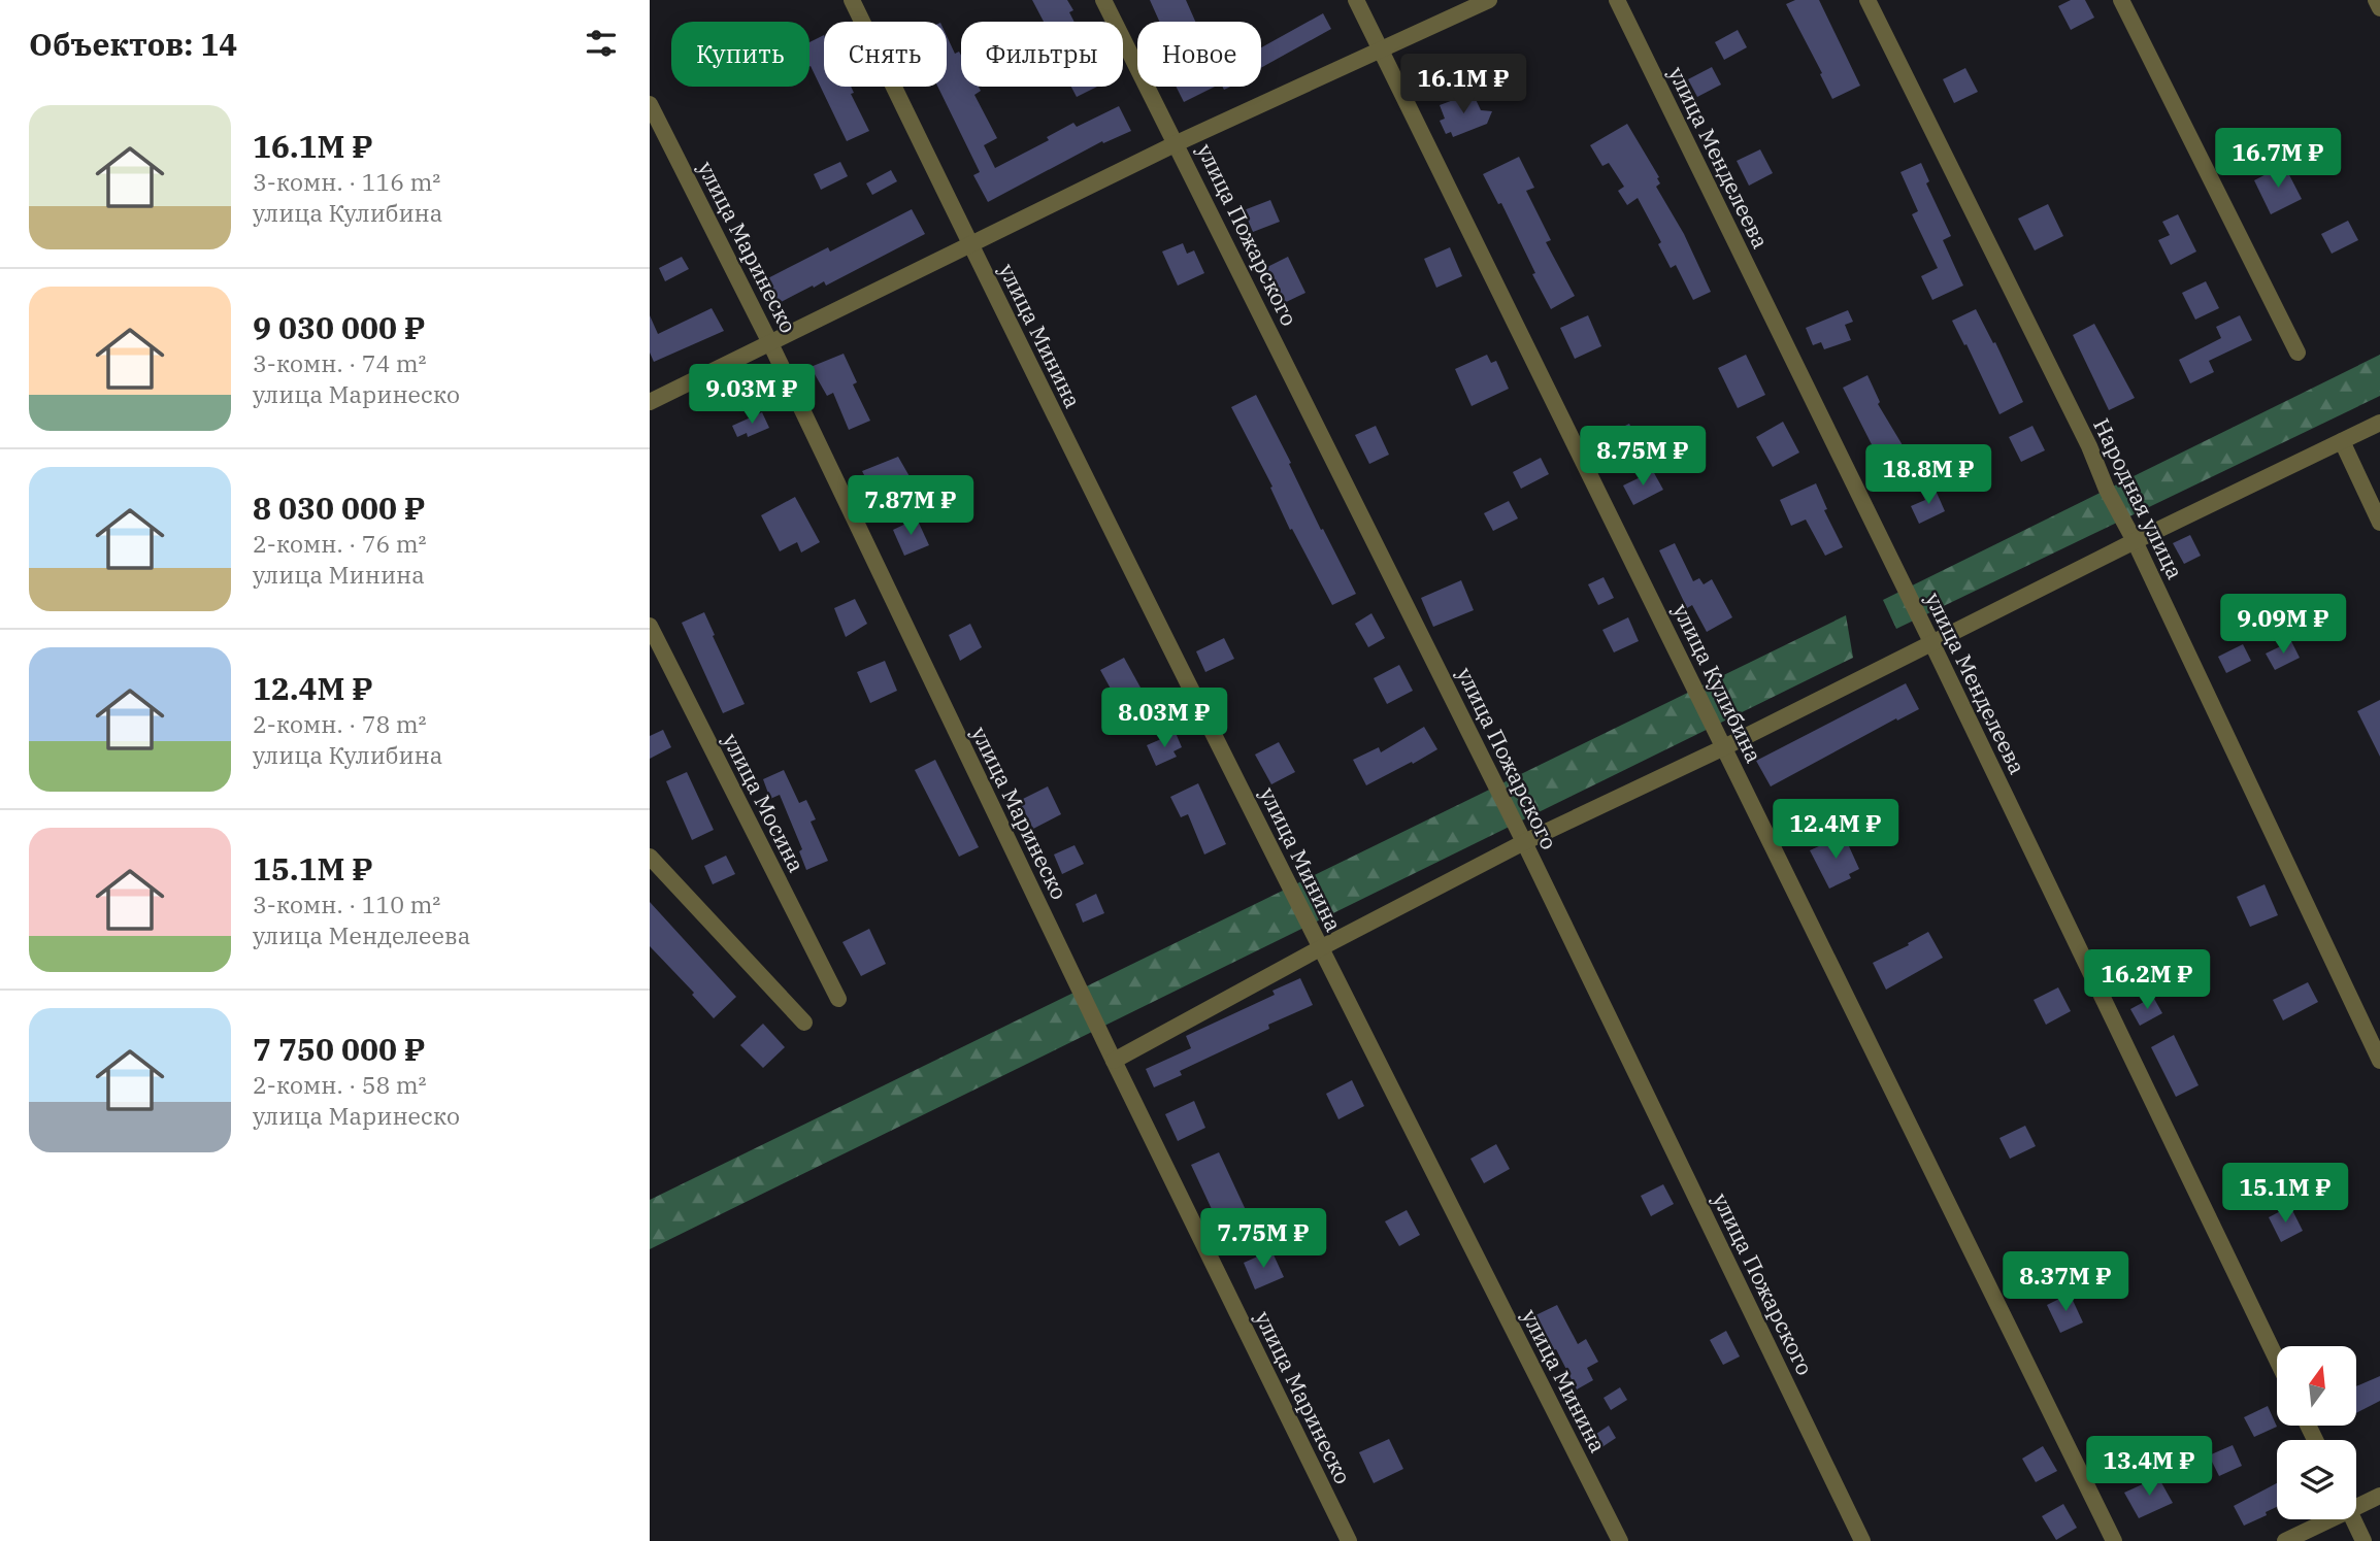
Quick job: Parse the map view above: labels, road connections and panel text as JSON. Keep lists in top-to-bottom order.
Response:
{
  "streets": {
    "street": [
      "улица Менделеева",
      "улица Пожарского",
      "улица Маринеско",
      "улица Минина",
      "Народная улица",
      "улица Кулибина",
      "улица Мосина"
    ]
  },
  "north": "top",
  "page": {
    "heading": "Объектов: 14",
    "chip": [
      "Купить",
      "Снять",
      "Фильтры",
      "Новое"
    ],
    "price": [
      "16.1M ₽",
      "16.7M ₽",
      "9.03M ₽",
      "8.75M ₽",
      "18.8M ₽",
      "7.87M ₽",
      "9.09M ₽",
      "8.03M ₽",
      "12.4M ₽",
      "16.2M ₽",
      "15.1M ₽",
      "7.75M ₽",
      "8.37M ₽",
      "13.4M ₽"
    ],
    "list": [
      {
        "name": "16.1M ₽",
        "note": "3-комн. · 116 m² · улица Кулибина"
      },
      {
        "name": "9 030 000 ₽",
        "note": "3-комн. · 74 m² · улица Маринеско"
      },
      {
        "name": "8 030 000 ₽",
        "note": "2-комн. · 76 m² · улица Минина"
      },
      {
        "name": "12.4M ₽",
        "note": "2-комн. · 78 m² · улица Кулибина"
      },
      {
        "name": "15.1M ₽",
        "note": "3-комн. · 110 m² · улица Менделеева"
      },
      {
        "name": "7 750 000 ₽",
        "note": "2-комн. · 58 m² · улица Маринеско"
      }
    ]
  }
}
